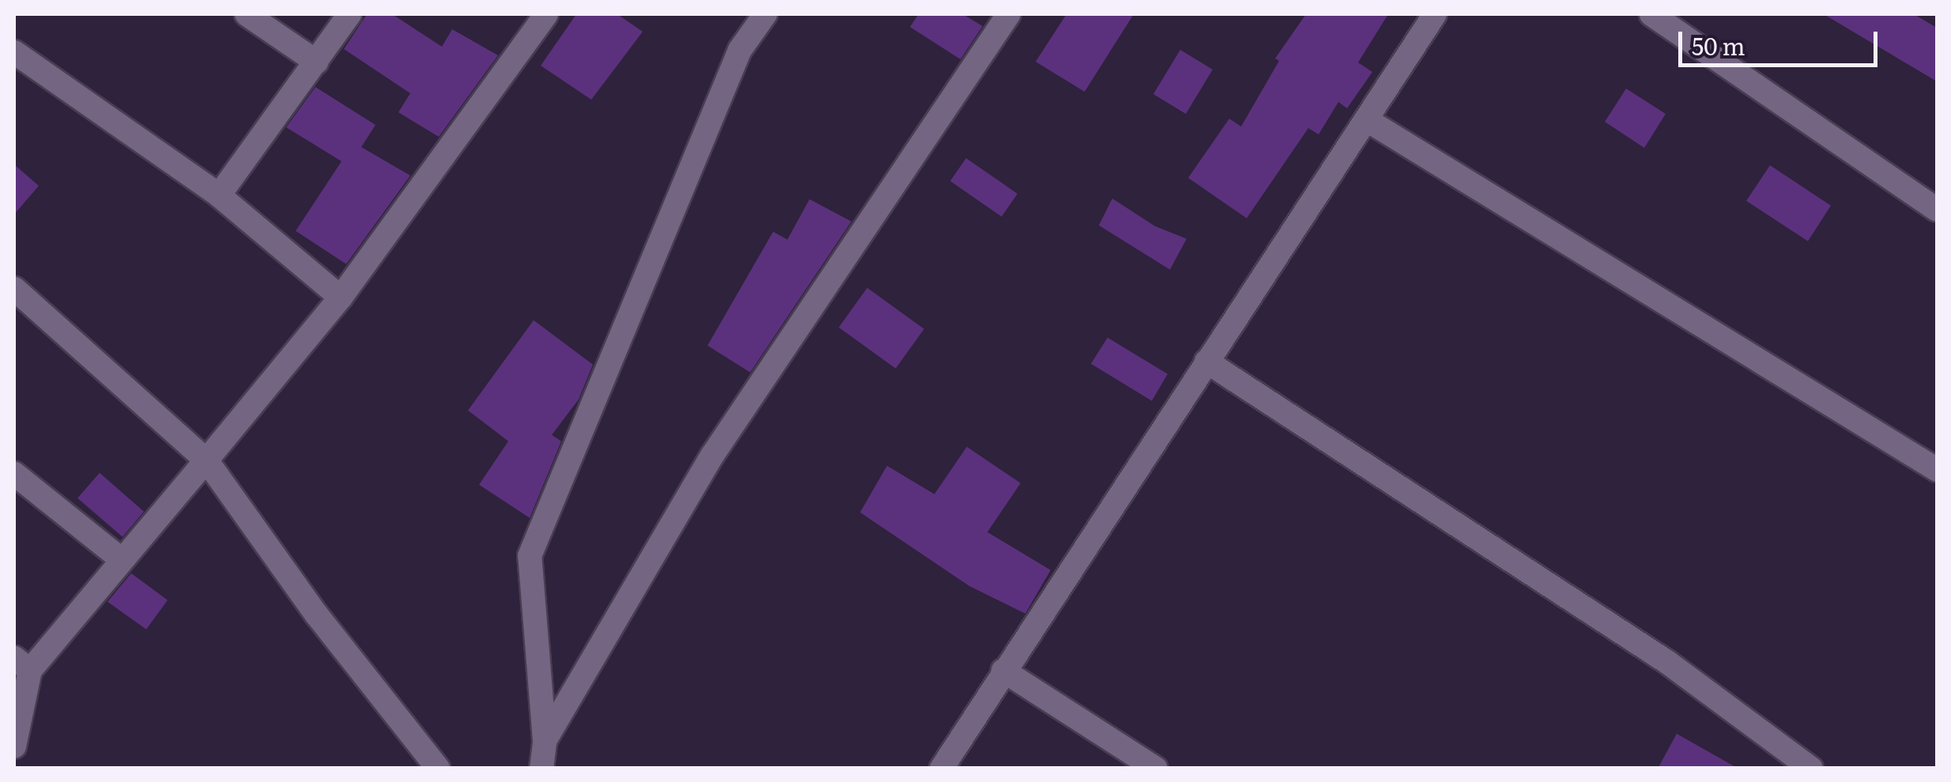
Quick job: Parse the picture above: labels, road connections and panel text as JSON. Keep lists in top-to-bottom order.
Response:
{
  "scale_bar": "50 m"
}
